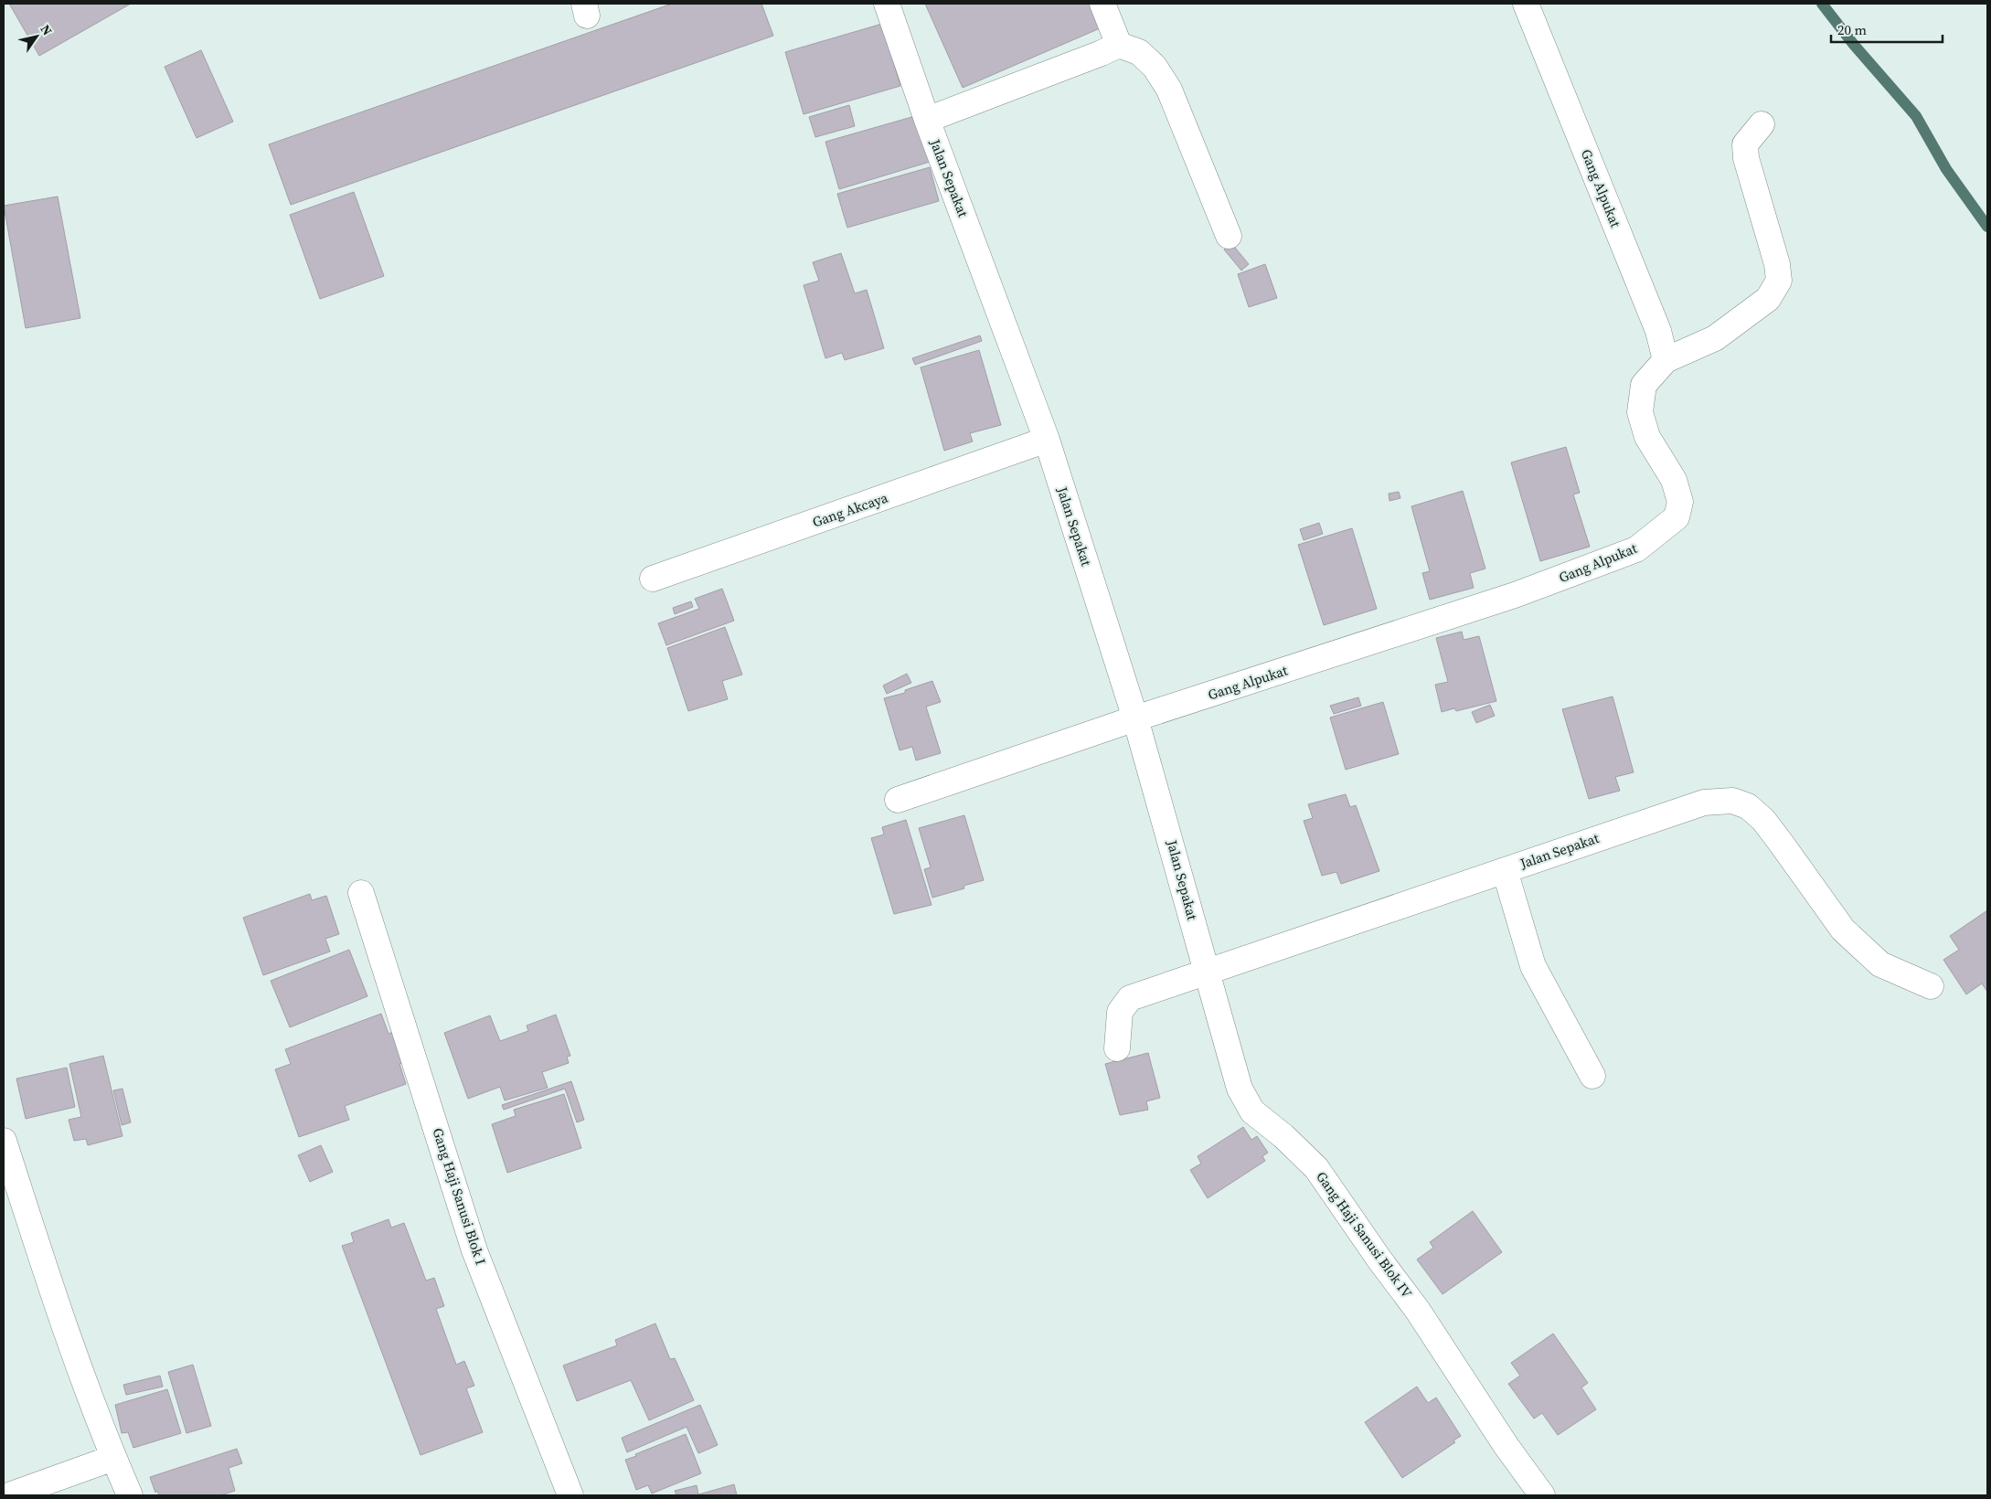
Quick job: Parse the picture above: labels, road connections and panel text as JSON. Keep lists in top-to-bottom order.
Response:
{
  "streets": {
    "street": [
      "Jalan Sepakat",
      "Gang Alpukat",
      "Gang Akcaya",
      "Gang Haji Sanusi Blok I",
      "Gang Haji Sanusi Blok IV"
    ]
  },
  "crossings": [
    ["Jalan Sepakat", "Gang Alpukat"],
    ["Jalan Sepakat", "Gang Akcaya"],
    ["Jalan Sepakat", "Gang Haji Sanusi Blok IV"]
  ],
  "scale_bar": "20 m",
  "north": "top right"
}
